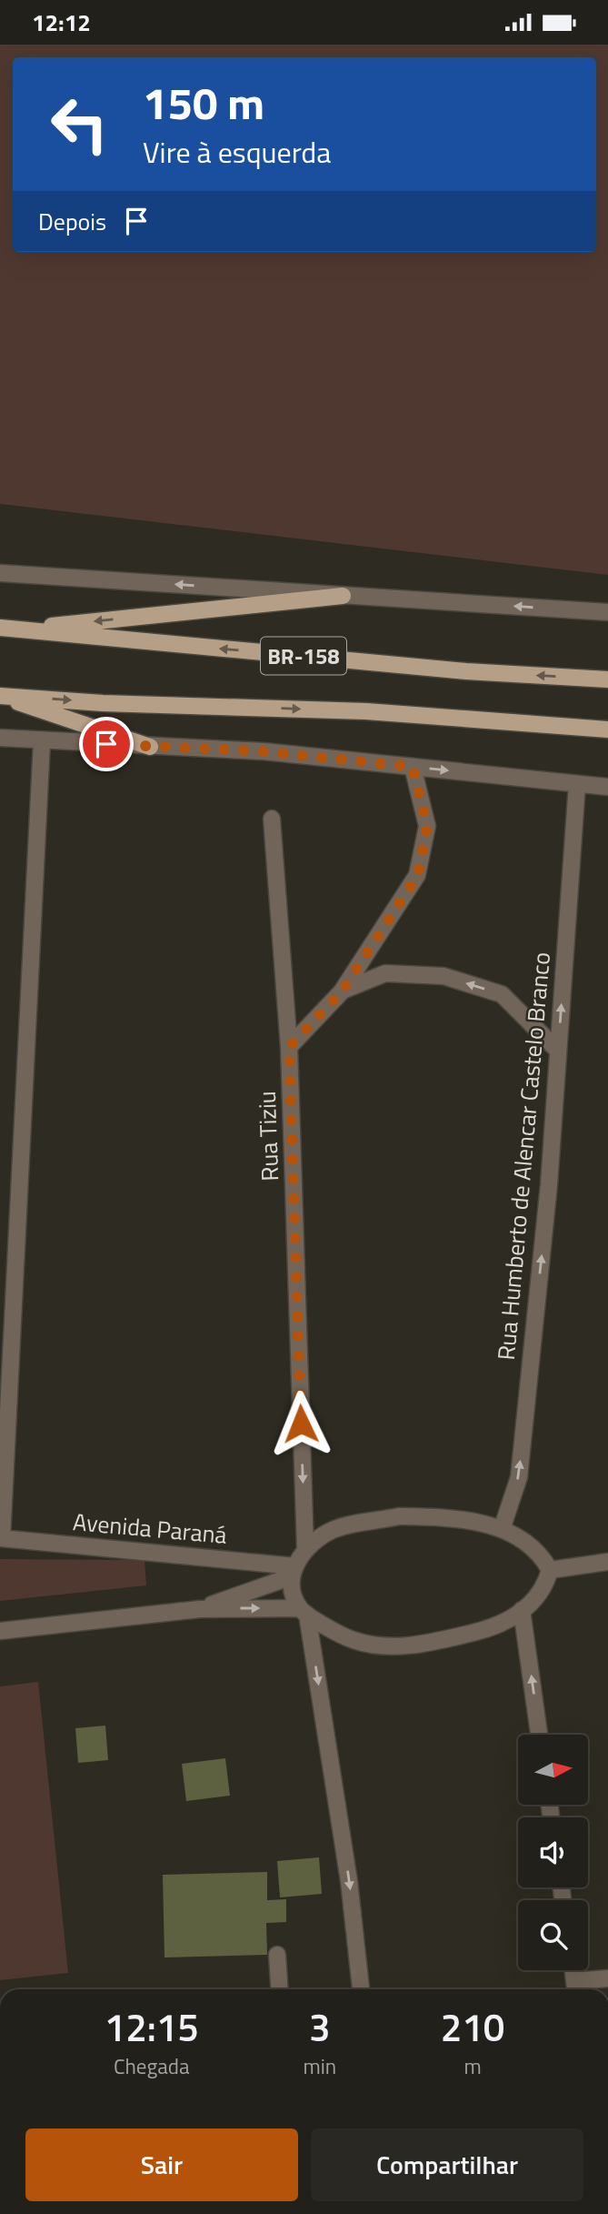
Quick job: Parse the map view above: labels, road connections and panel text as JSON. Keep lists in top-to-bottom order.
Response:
{
  "streets": {
    "main road": ["BR-158"],
    "street": ["Rua Tiziu", "Rua Humberto de Alencar Castelo Branco", "Avenida Paraná"]
  },
  "one_way": ["Rua Tiziu", "Rua Humberto de Alencar Castelo Branco"],
  "north": "right",
  "page": {
    "status": "12:12",
    "turn": ["150 m", "Vire à esquerda"],
    "then": "Depois",
    "eta": [
      "12:15",
      "Chegada",
      "3",
      "min",
      "210",
      "m"
    ],
    "buttons": ["Sair", "Compartilhar"]
  }
}
